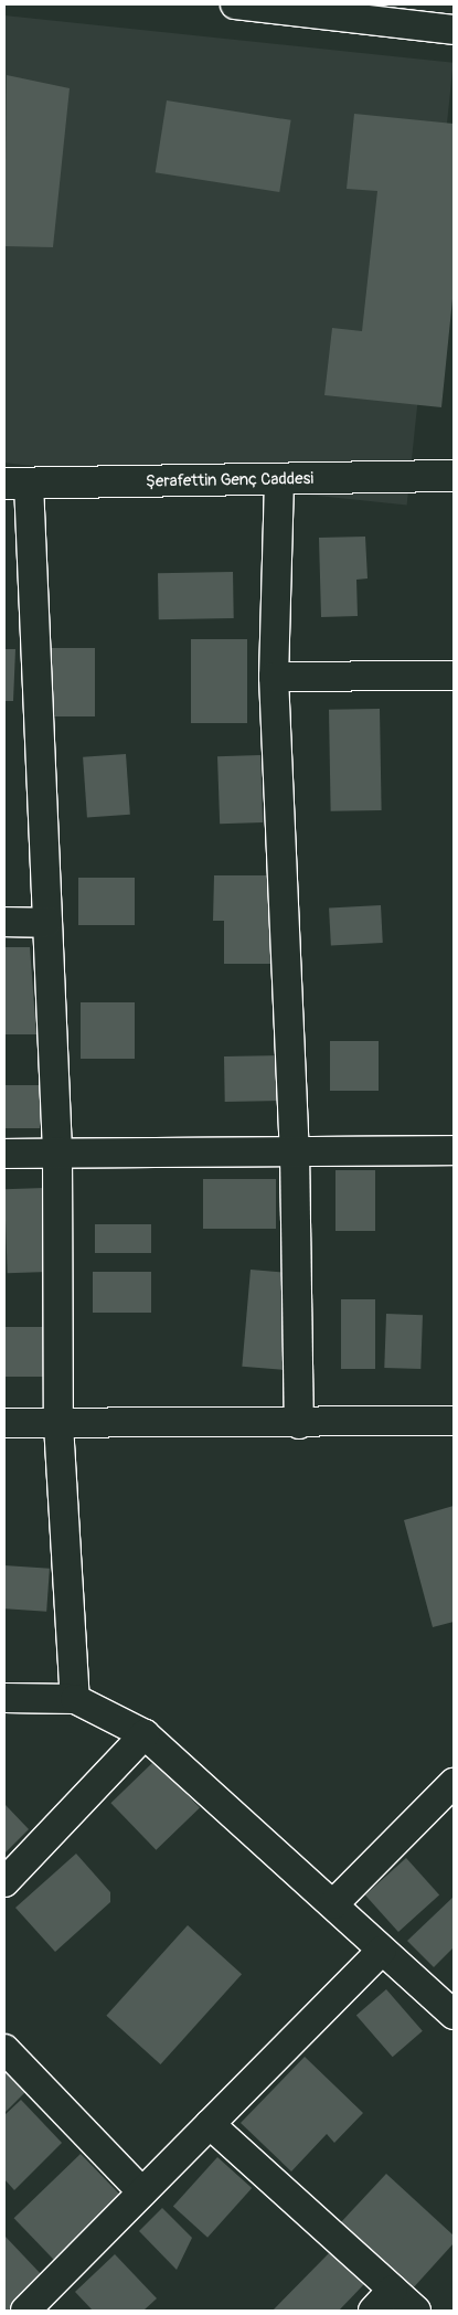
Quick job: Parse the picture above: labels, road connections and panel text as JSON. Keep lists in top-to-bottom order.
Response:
{
  "streets": {
    "street": ["Şerafettin Genç Caddesi"]
  }
}
